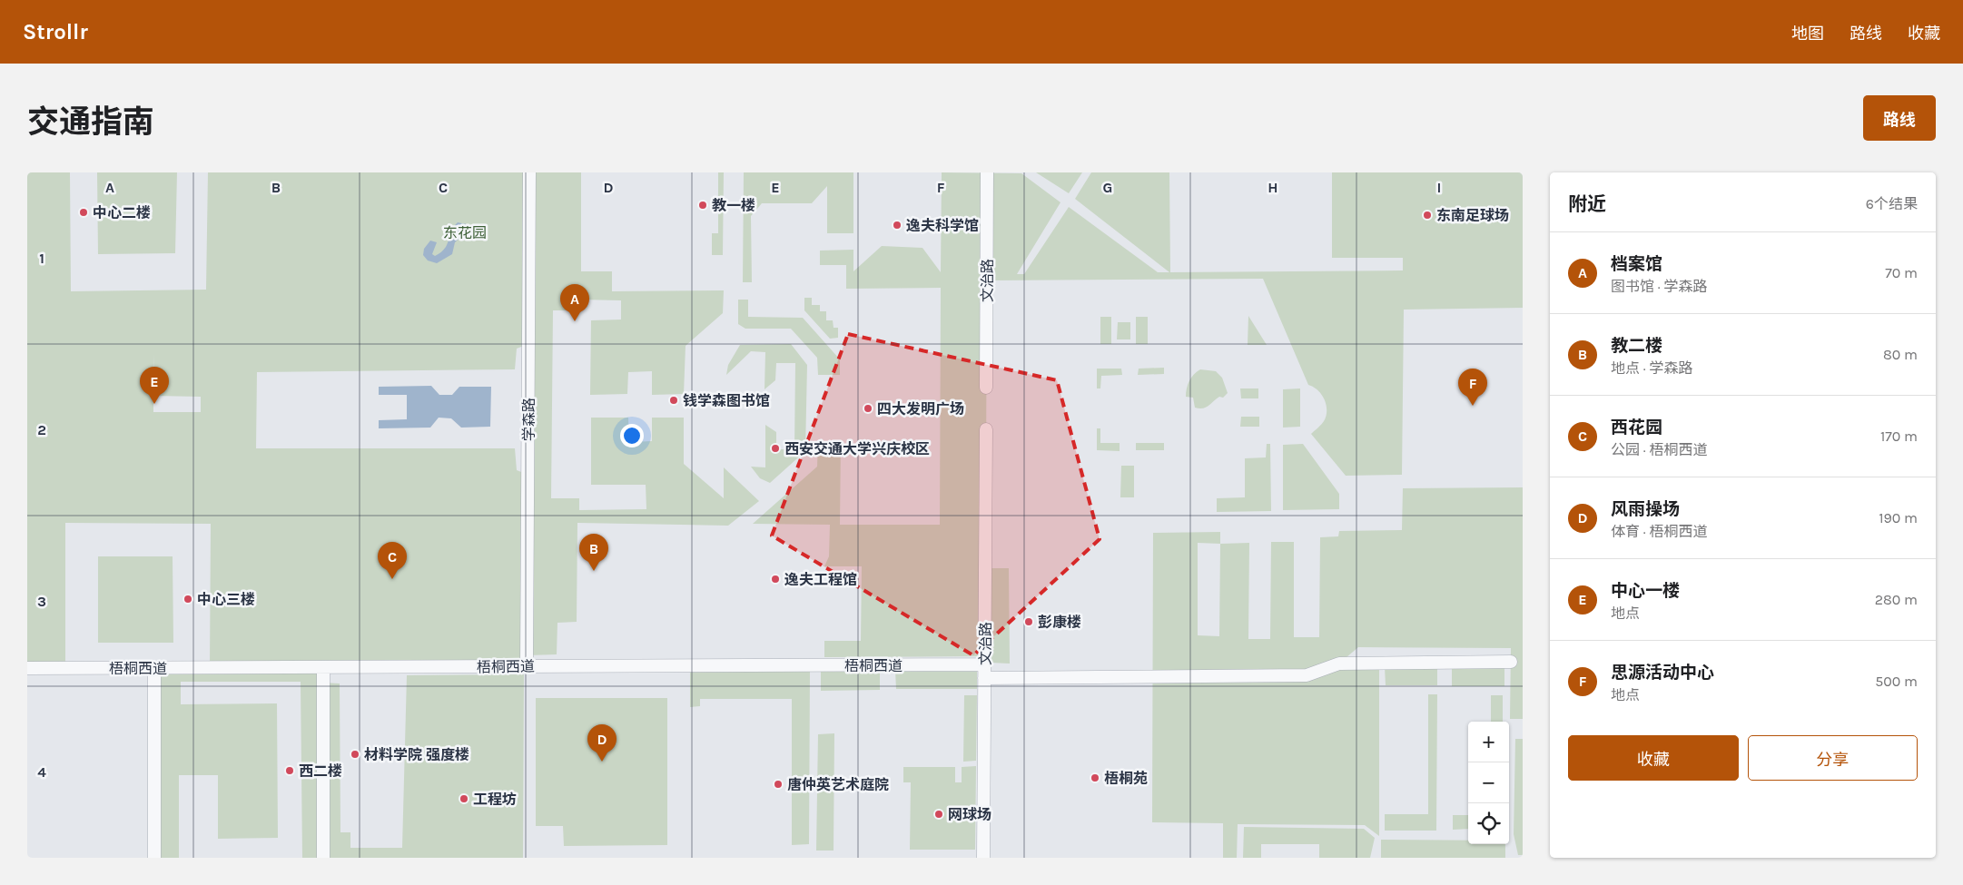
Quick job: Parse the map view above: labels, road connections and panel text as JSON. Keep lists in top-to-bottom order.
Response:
{
  "streets": {
    "street": ["文治路", "学森路", "梧桐西道"]
  },
  "crossings": [
    ["文治路", "梧桐西道"],
    ["学森路", "梧桐西道"]
  ],
  "parks": ["东花园"],
  "places": [
    "教一楼",
    "中心二楼",
    "东南足球场",
    "逸夫科学馆",
    "钱学森图书馆",
    "四大发明广场",
    "西安交通大学兴庆校区",
    "逸夫工程馆",
    "中心三楼",
    "彭康楼",
    "材料学院 强度楼",
    "西二楼",
    "梧桐苑",
    "唐仲英艺术庭院",
    "工程坊",
    "网球场"
  ],
  "page": {
    "header": "Strollr",
    "nav": ["地图", "路线", "收藏"],
    "title": "交通指南",
    "buttons": [
      "路线",
      ["收藏", "分享"]
    ],
    "heading": ["附近", "6个结果"],
    "list": [
      {
        "mark": "A",
        "name": "档案馆",
        "note": "图书馆 · 学森路",
        "value": "70 m"
      },
      {
        "mark": "B",
        "name": "教二楼",
        "note": "地点 · 学森路",
        "value": "80 m"
      },
      {
        "mark": "C",
        "name": "西花园",
        "note": "公园 · 梧桐西道",
        "value": "170 m"
      },
      {
        "mark": "D",
        "name": "风雨操场",
        "note": "体育 · 梧桐西道",
        "value": "190 m"
      },
      {
        "mark": "E",
        "name": "中心一楼",
        "note": "地点",
        "value": "280 m"
      },
      {
        "mark": "F",
        "name": "思源活动中心",
        "note": "地点",
        "value": "500 m"
      }
    ],
    "pins": [
      "A",
      "E",
      "F",
      "B",
      "C",
      "D"
    ],
    "map_buttons": ["+", "−"]
  },
  "grid": {
    "columns": [
      "A",
      "B",
      "C",
      "D",
      "E",
      "F",
      "G",
      "H",
      "I"
    ],
    "rows": [
      "1",
      "2",
      "3",
      "4"
    ]
  }
}
